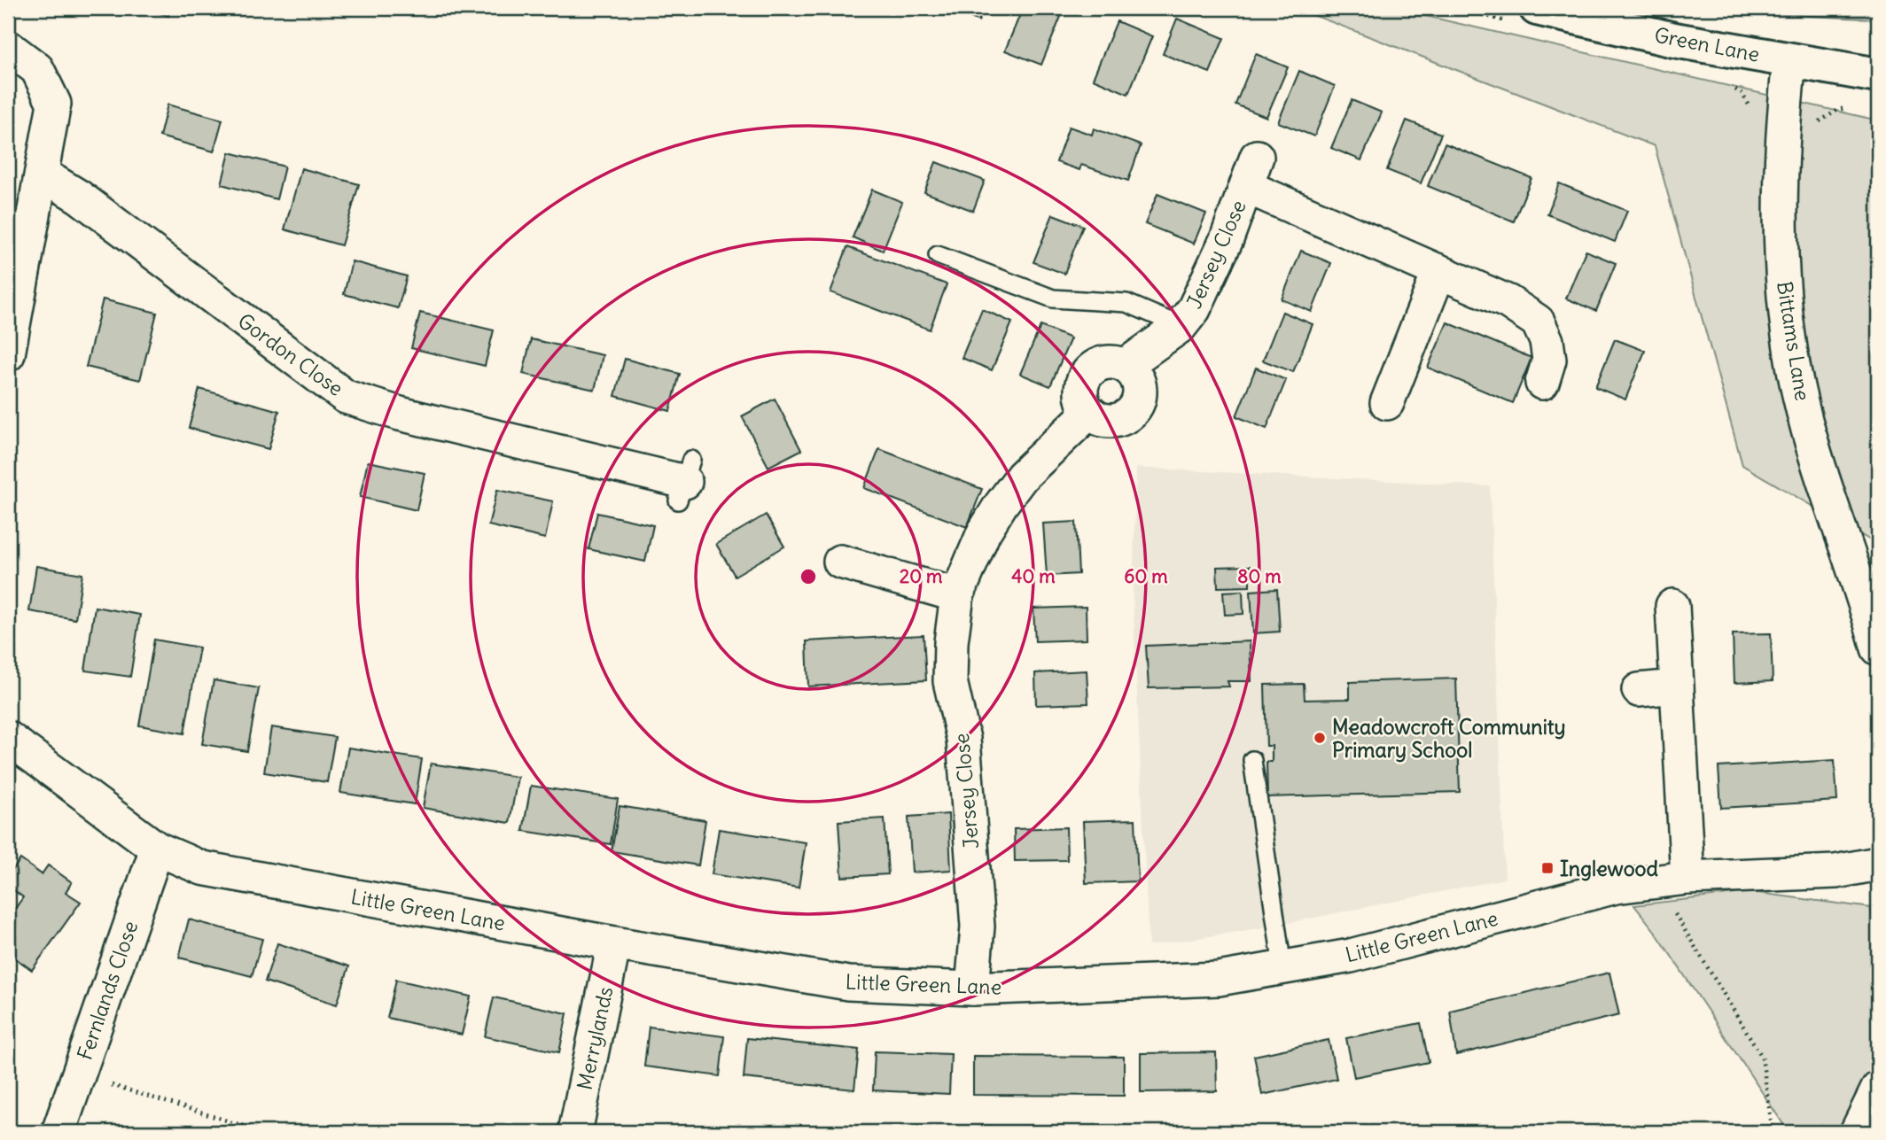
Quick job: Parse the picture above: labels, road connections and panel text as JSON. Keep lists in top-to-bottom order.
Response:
{
  "streets": {
    "street": [
      "Green Lane",
      "Jersey Close",
      "Bittams Lane",
      "Gordon Close",
      "Little Green Lane",
      "Fernlands Close",
      "Merrylands"
    ]
  },
  "crossings": [
    ["Green Lane", "Bittams Lane"],
    ["Jersey Close", "Little Green Lane"],
    ["Little Green Lane", "Fernlands Close"],
    ["Little Green Lane", "Merrylands"]
  ],
  "places": {
    "other": ["Meadowcroft Community Primary School"],
    "transit": ["Inglewood"]
  },
  "rings": [
    "20 m",
    "40 m",
    "60 m",
    "80 m"
  ]
}
